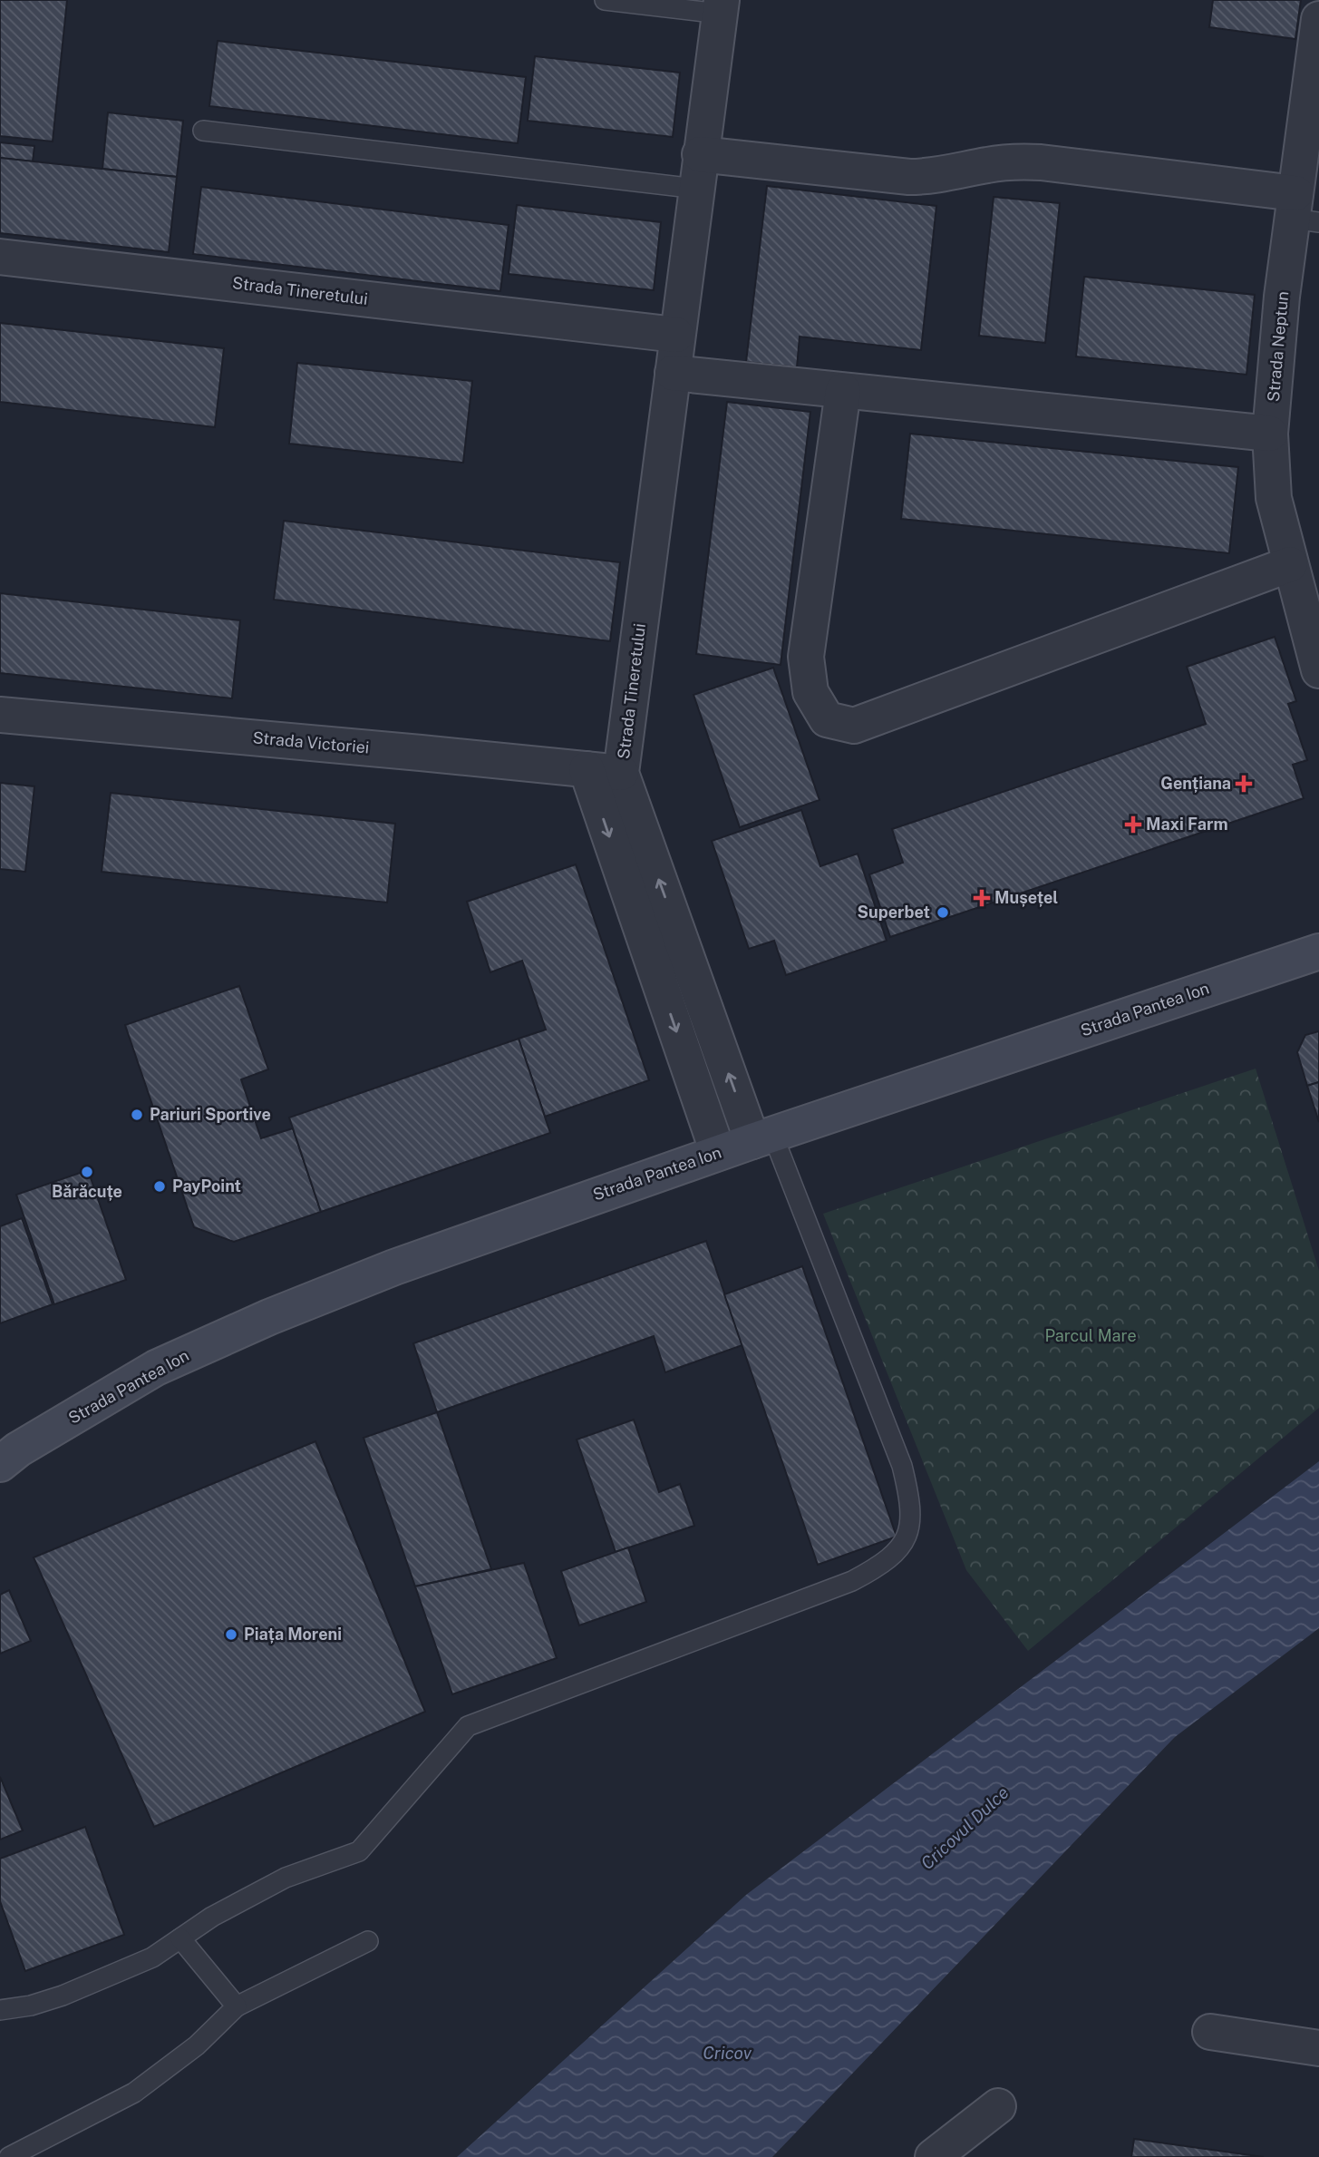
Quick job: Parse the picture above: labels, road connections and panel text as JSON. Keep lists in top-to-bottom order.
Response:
{
  "streets": {
    "main road": ["Strada Pantea Ion"],
    "street": ["Strada Tineretului", "Strada Neptun", "Strada Victoriei"]
  },
  "crossings": [
    ["Strada Tineretului", "Strada Victoriei"],
    ["Strada Tineretului", "Strada Pantea Ion"]
  ],
  "water": ["Cricovul Dulce", "Cricov"],
  "parks": ["Parcul Mare"],
  "places": {
    "health": ["Gențiana", "Maxi Farm", "Mușețel"],
    "other": [
      "Superbet",
      "Pariuri Sportive",
      "Bărăcuțe",
      "PayPoint",
      "Piața Moreni"
    ]
  }
}
